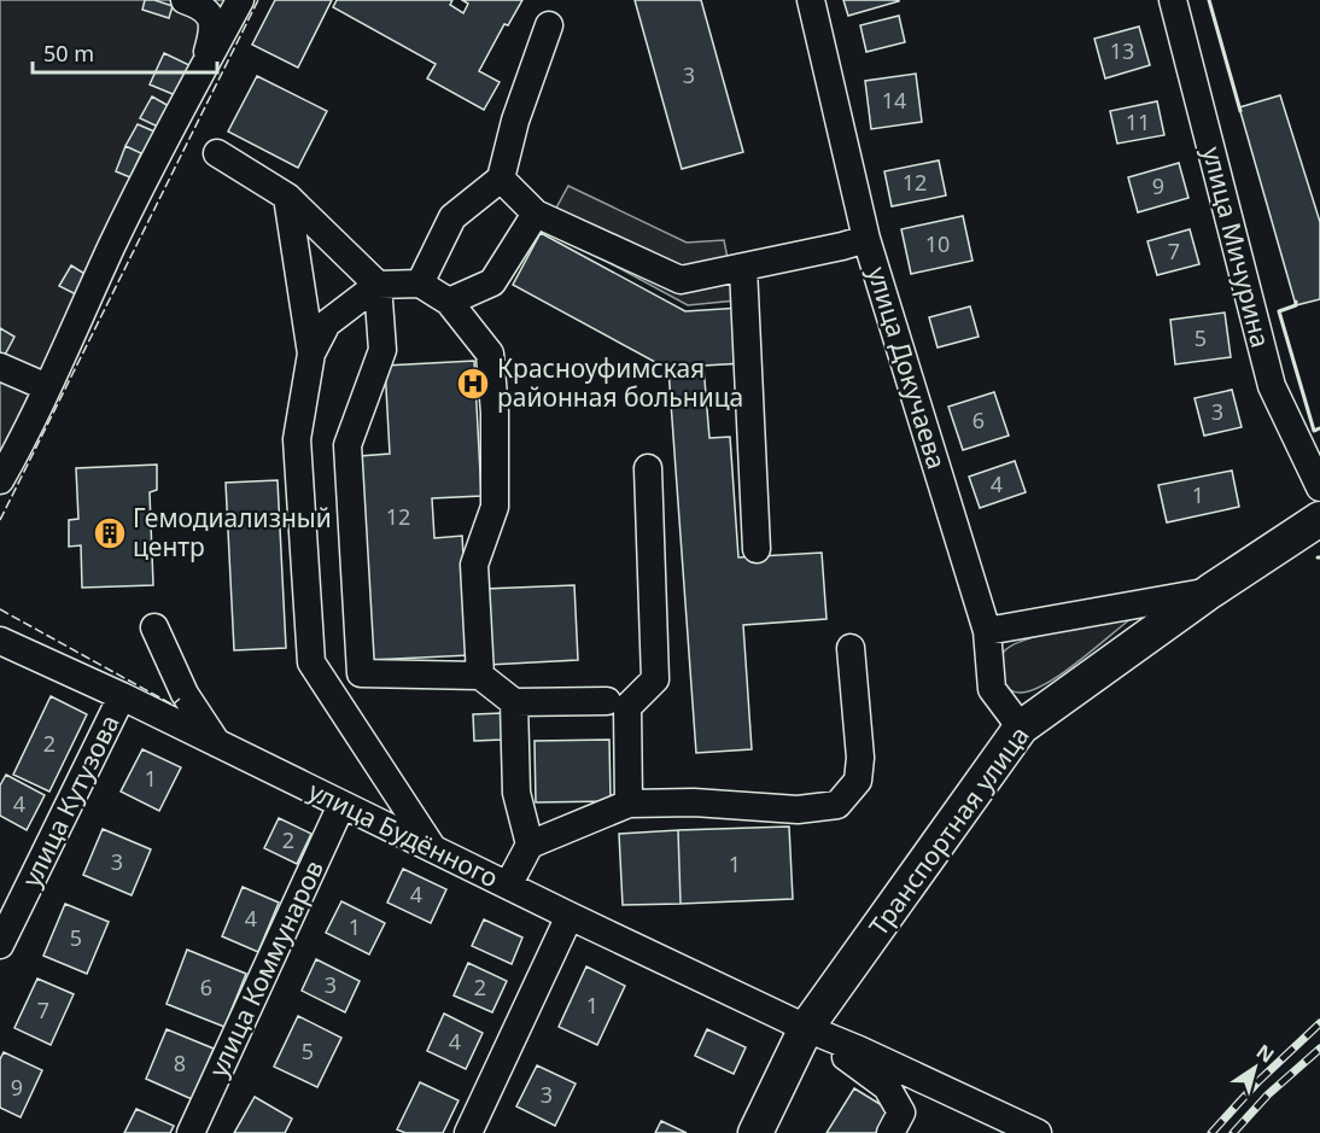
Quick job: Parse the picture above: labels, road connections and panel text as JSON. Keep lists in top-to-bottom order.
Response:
{
  "streets": {
    "main road": ["Транспортная улица"],
    "street": [
      "улица Мичурина",
      "улица Докучаева",
      "улица Кутузова",
      "улица Будённого",
      "улица Коммунаров"
    ]
  },
  "crossings": [
    ["улица Докучаева", "Транспортная улица"],
    ["улица Кутузова", "улица Будённого"],
    ["Транспортная улица", "улица Будённого"],
    ["улица Будённого", "улица Коммунаров"]
  ],
  "places": {
    "hospital": ["Красноуфимская районная больница"],
    "building": ["Гемодиализный центр"]
  },
  "house_numbers": [
    "13",
    "3",
    "14",
    "11",
    "12",
    "9",
    "10",
    "7",
    "5",
    "3",
    "6",
    "4",
    "1",
    "12",
    "2",
    "1",
    "4",
    "2",
    "3",
    "1",
    "4",
    "4",
    "1",
    "5",
    "3",
    "6",
    "2",
    "1",
    "7",
    "4",
    "5",
    "8",
    "9",
    "3"
  ],
  "scale_bar": "50 m",
  "north": "top right"
}
